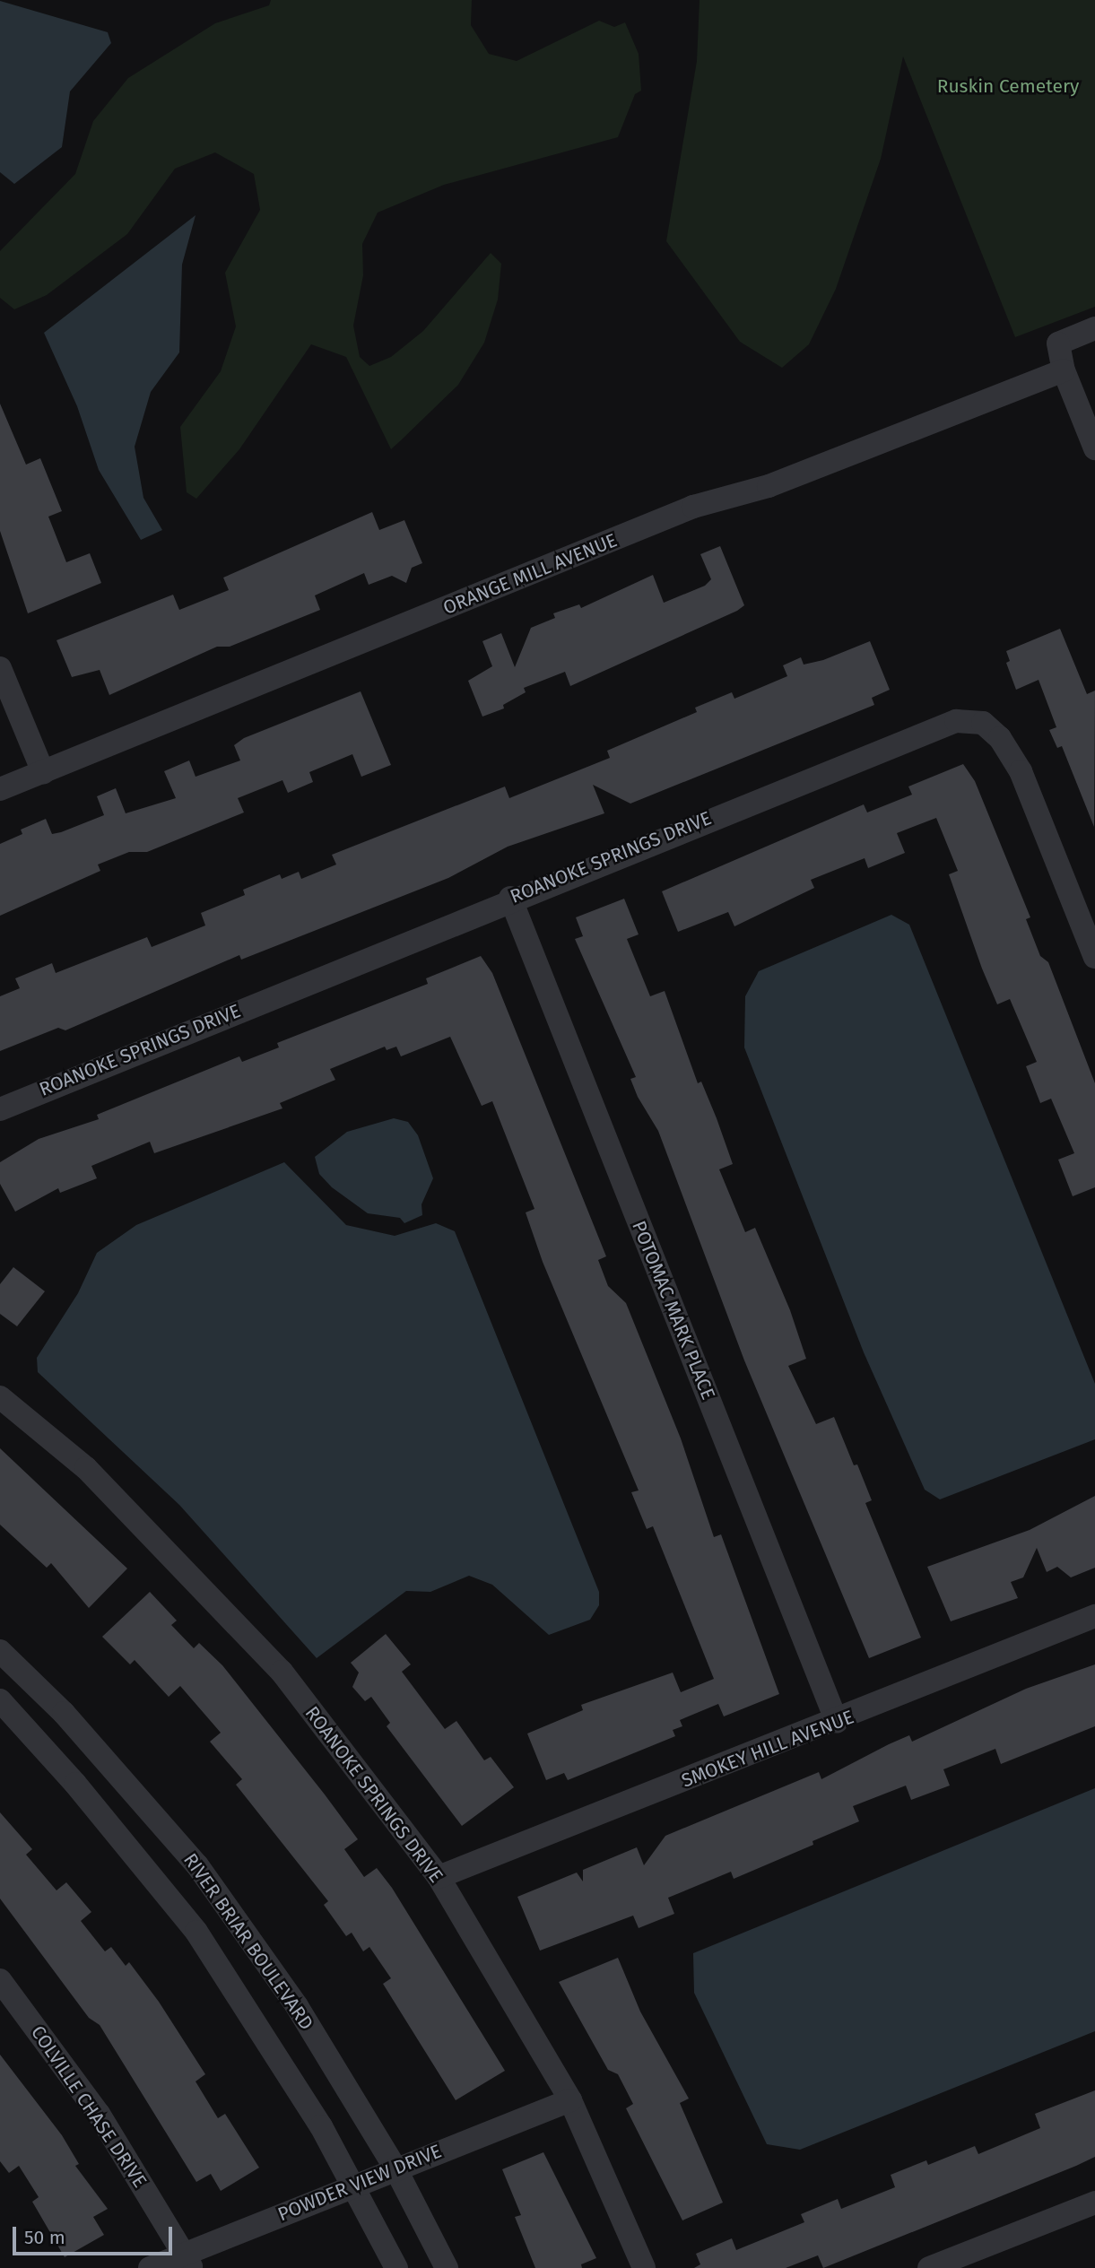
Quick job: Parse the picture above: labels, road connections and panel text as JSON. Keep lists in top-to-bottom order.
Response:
{
  "streets": {
    "street": [
      "ORANGE MILL AVENUE",
      "ROANOKE SPRINGS DRIVE",
      "POTOMAC MARK PLACE",
      "SMOKEY HILL AVENUE",
      "RIVER BRIAR BOULEVARD",
      "COLVILLE CHASE DRIVE",
      "POWDER VIEW DRIVE"
    ]
  },
  "crossings": [
    ["ROANOKE SPRINGS DRIVE", "POTOMAC MARK PLACE"],
    ["ROANOKE SPRINGS DRIVE", "SMOKEY HILL AVENUE"],
    ["ROANOKE SPRINGS DRIVE", "POWDER VIEW DRIVE"],
    ["POTOMAC MARK PLACE", "SMOKEY HILL AVENUE"],
    ["RIVER BRIAR BOULEVARD", "POWDER VIEW DRIVE"],
    ["COLVILLE CHASE DRIVE", "POWDER VIEW DRIVE"]
  ],
  "parks": ["Ruskin Cemetery"],
  "scale_bar": "50 m"
}
